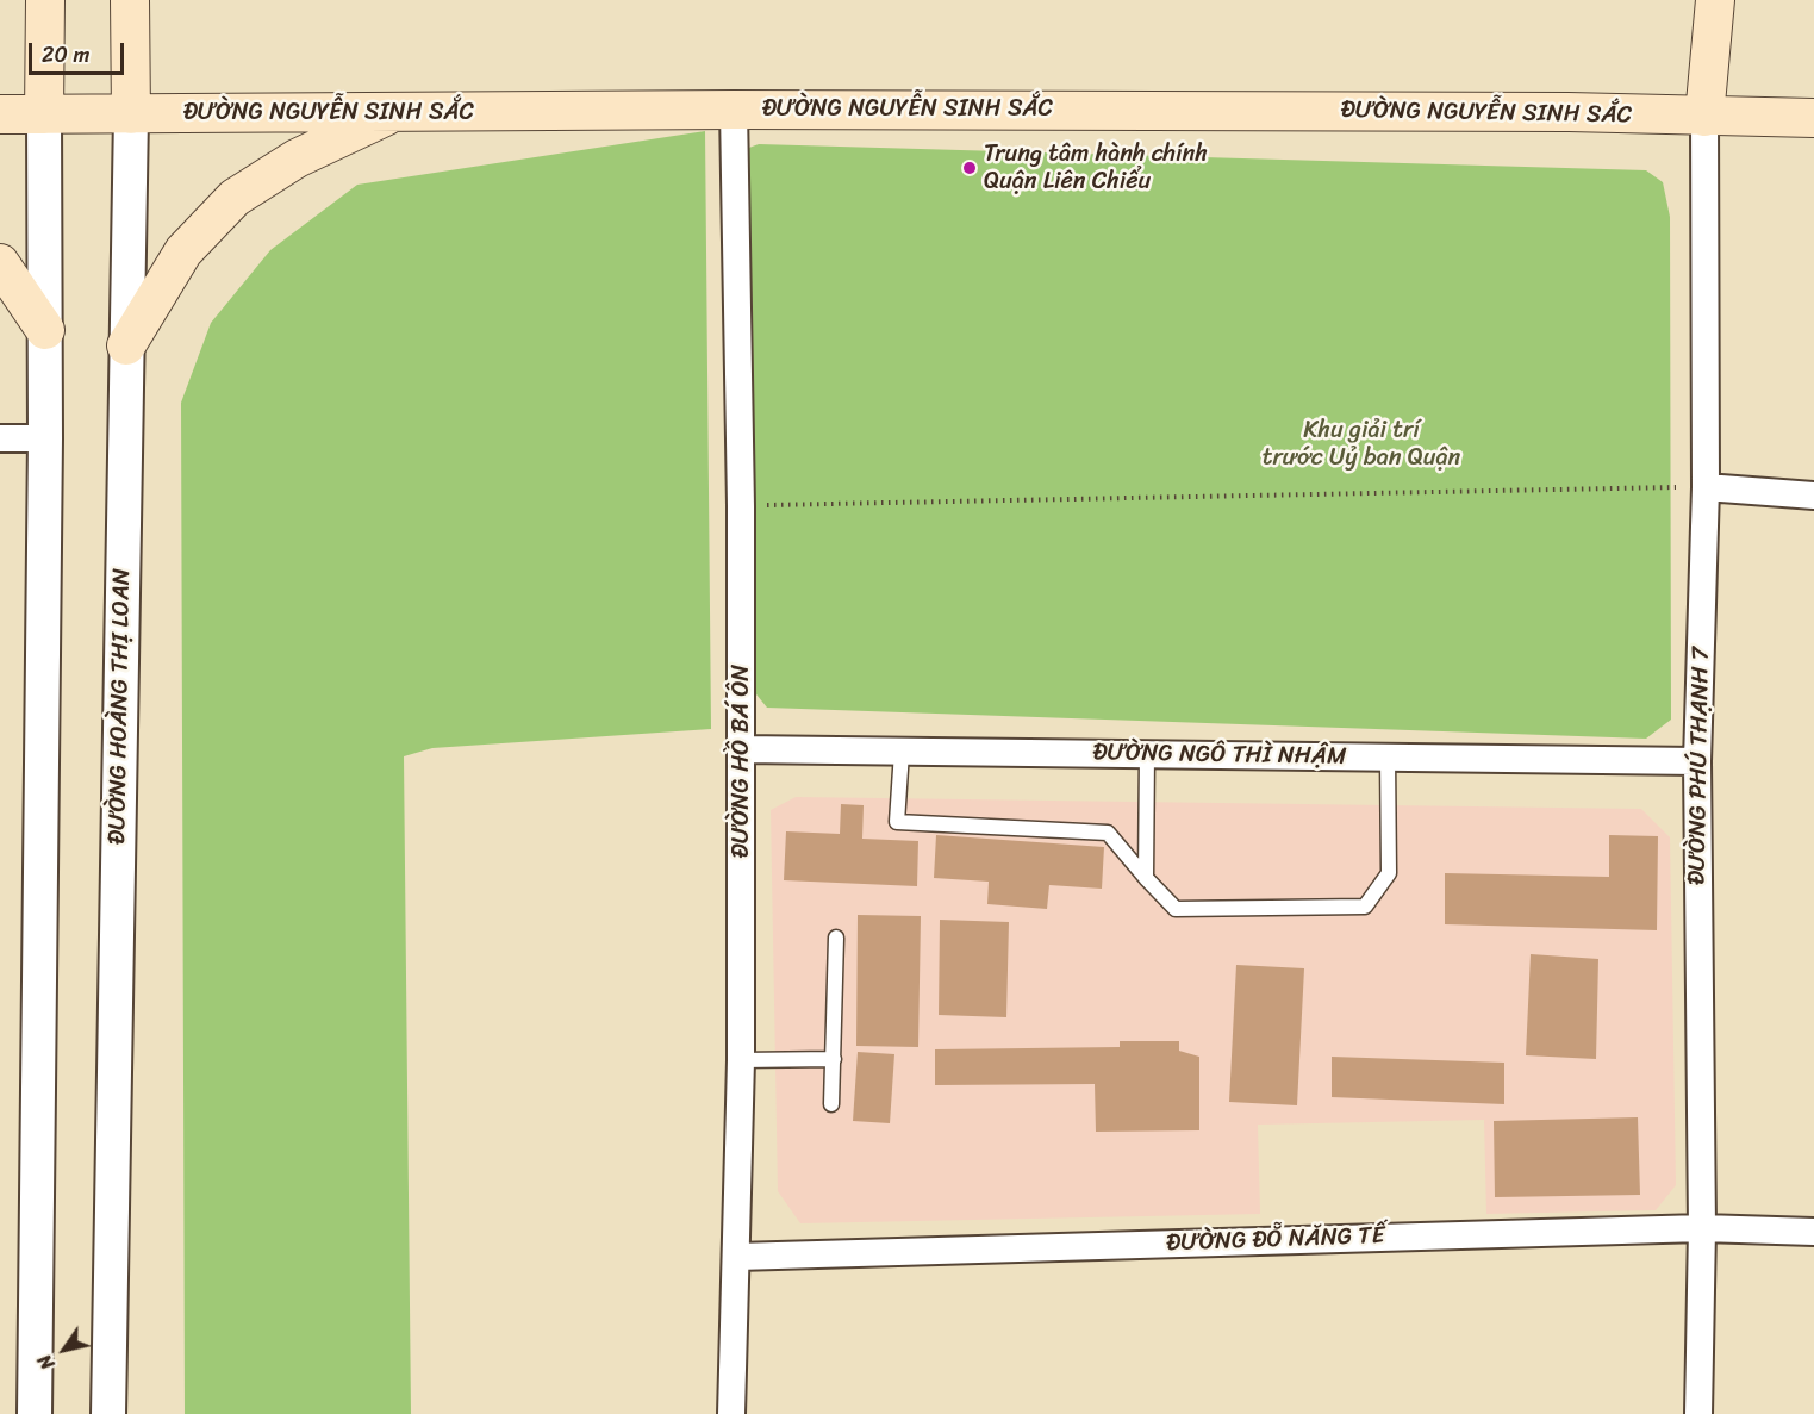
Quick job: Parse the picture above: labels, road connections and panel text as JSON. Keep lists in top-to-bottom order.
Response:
{
  "streets": {
    "main road": ["ĐƯỜNG NGUYỄN SINH SẮC", "ĐƯỜNG HOÀNG THỊ LOAN"],
    "street": [
      "ĐƯỜNG NGÔ THÌ NHẬM",
      "ĐƯỜNG HỒ BÁ ÔN",
      "ĐƯỜNG PHÚ THẠNH 7",
      "ĐƯỜNG ĐỖ NĂNG TẾ"
    ]
  },
  "crossings": [
    ["ĐƯỜNG NGUYỄN SINH SẮC", "ĐƯỜNG HOÀNG THỊ LOAN"],
    ["ĐƯỜNG NGUYỄN SINH SẮC", "ĐƯỜNG HỒ BÁ ÔN"],
    ["ĐƯỜNG NGUYỄN SINH SẮC", "ĐƯỜNG PHÚ THẠNH 7"],
    ["ĐƯỜNG NGÔ THÌ NHẬM", "ĐƯỜNG HỒ BÁ ÔN"],
    ["ĐƯỜNG NGÔ THÌ NHẬM", "ĐƯỜNG PHÚ THẠNH 7"],
    ["ĐƯỜNG HỒ BÁ ÔN", "ĐƯỜNG ĐỖ NĂNG TẾ"],
    ["ĐƯỜNG PHÚ THẠNH 7", "ĐƯỜNG ĐỖ NĂNG TẾ"]
  ],
  "parks": ["Khu giải trí trước Uỷ ban Quận"],
  "places": ["Trung tâm hành chính Quận Liên Chiểu"],
  "scale_bar": "20 m",
  "north": "bottom left"
}
